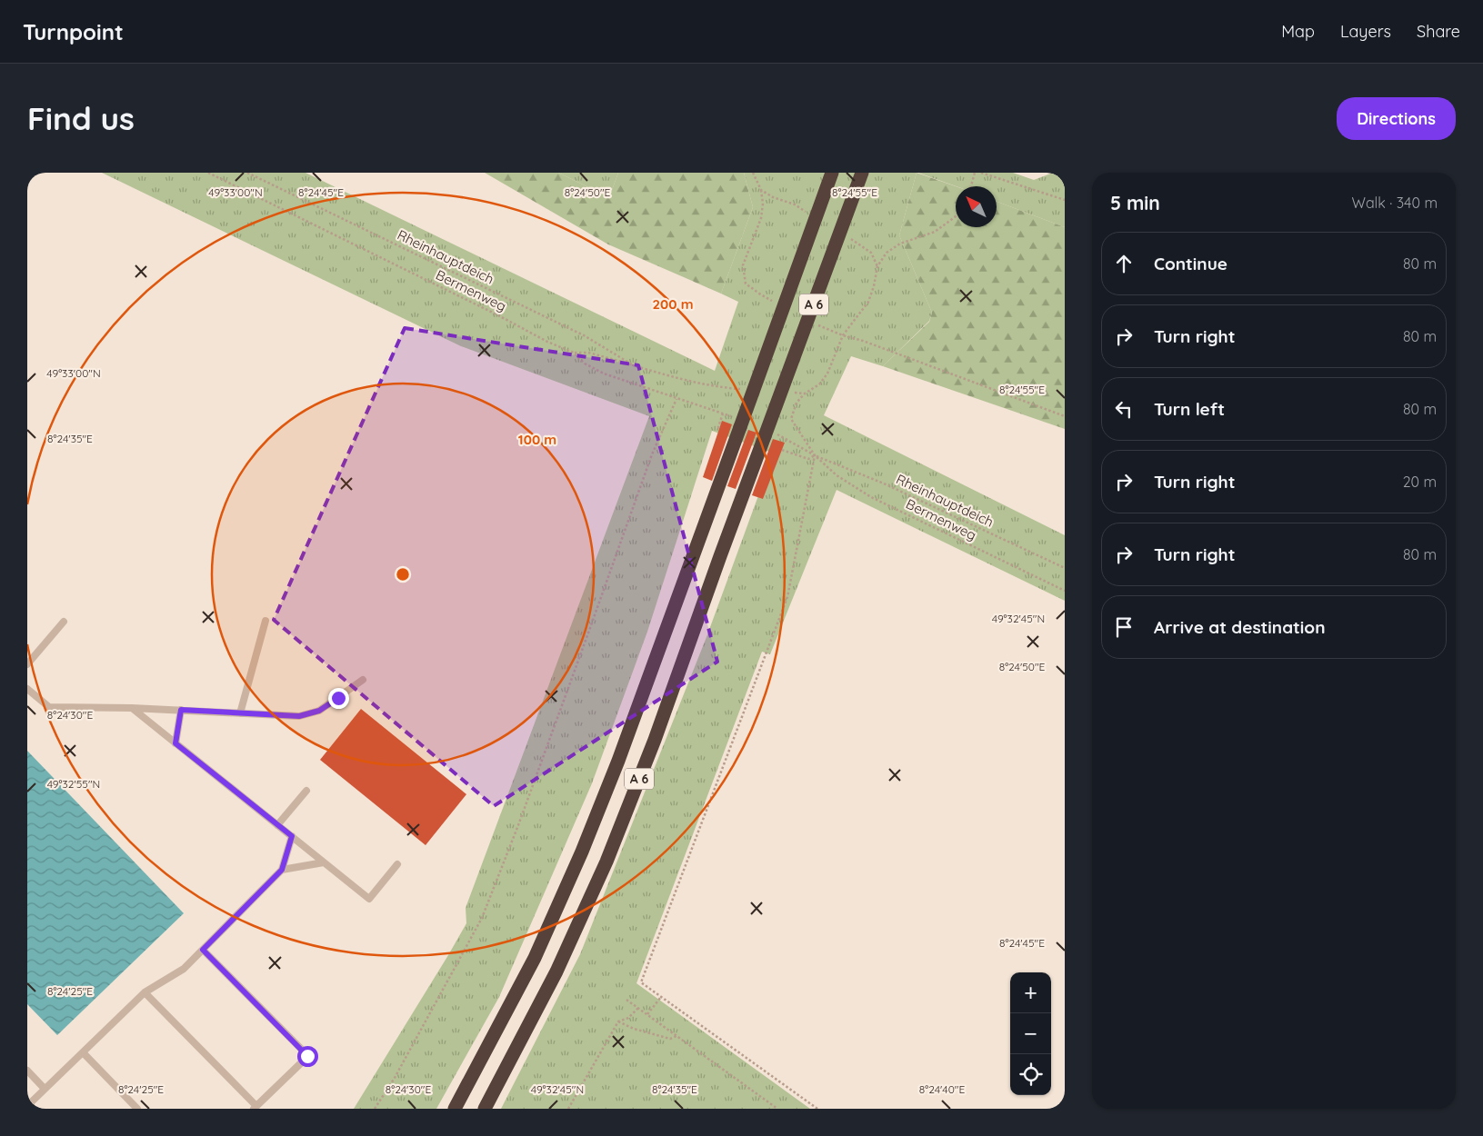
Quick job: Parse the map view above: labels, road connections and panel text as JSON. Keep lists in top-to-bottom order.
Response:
{
  "streets": {
    "highway": ["A 6"],
    "path": ["Rheinhauptdeich", "Bermenweg"]
  },
  "crossings": [
    ["Rheinhauptdeich", "Bermenweg"]
  ],
  "north": "top left",
  "page": {
    "header": "Turnpoint",
    "nav": ["Map", "Layers", "Share"],
    "buttons": "Directions",
    "title": "Find us",
    "heading": ["5 min", "Walk · 340 m"],
    "list": [
      ["Continue", "80 m"],
      ["Turn right", "80 m"],
      ["Turn left", "80 m"],
      ["Turn right", "20 m"],
      ["Turn right", "80 m"],
      "Arrive at destination"
    ],
    "map_buttons": ["+", "−"]
  },
  "coordinates": [
    "49°33'00\"N",
    "8°24'45\"E",
    "8°24'50\"E",
    "8°24'55\"E",
    "8°24'35\"E",
    "49°32'45\"N",
    "8°24'30\"E",
    "49°32'55\"N",
    "8°24'25\"E",
    "8°24'40\"E"
  ],
  "rings": ["200 m", "100 m"]
}
